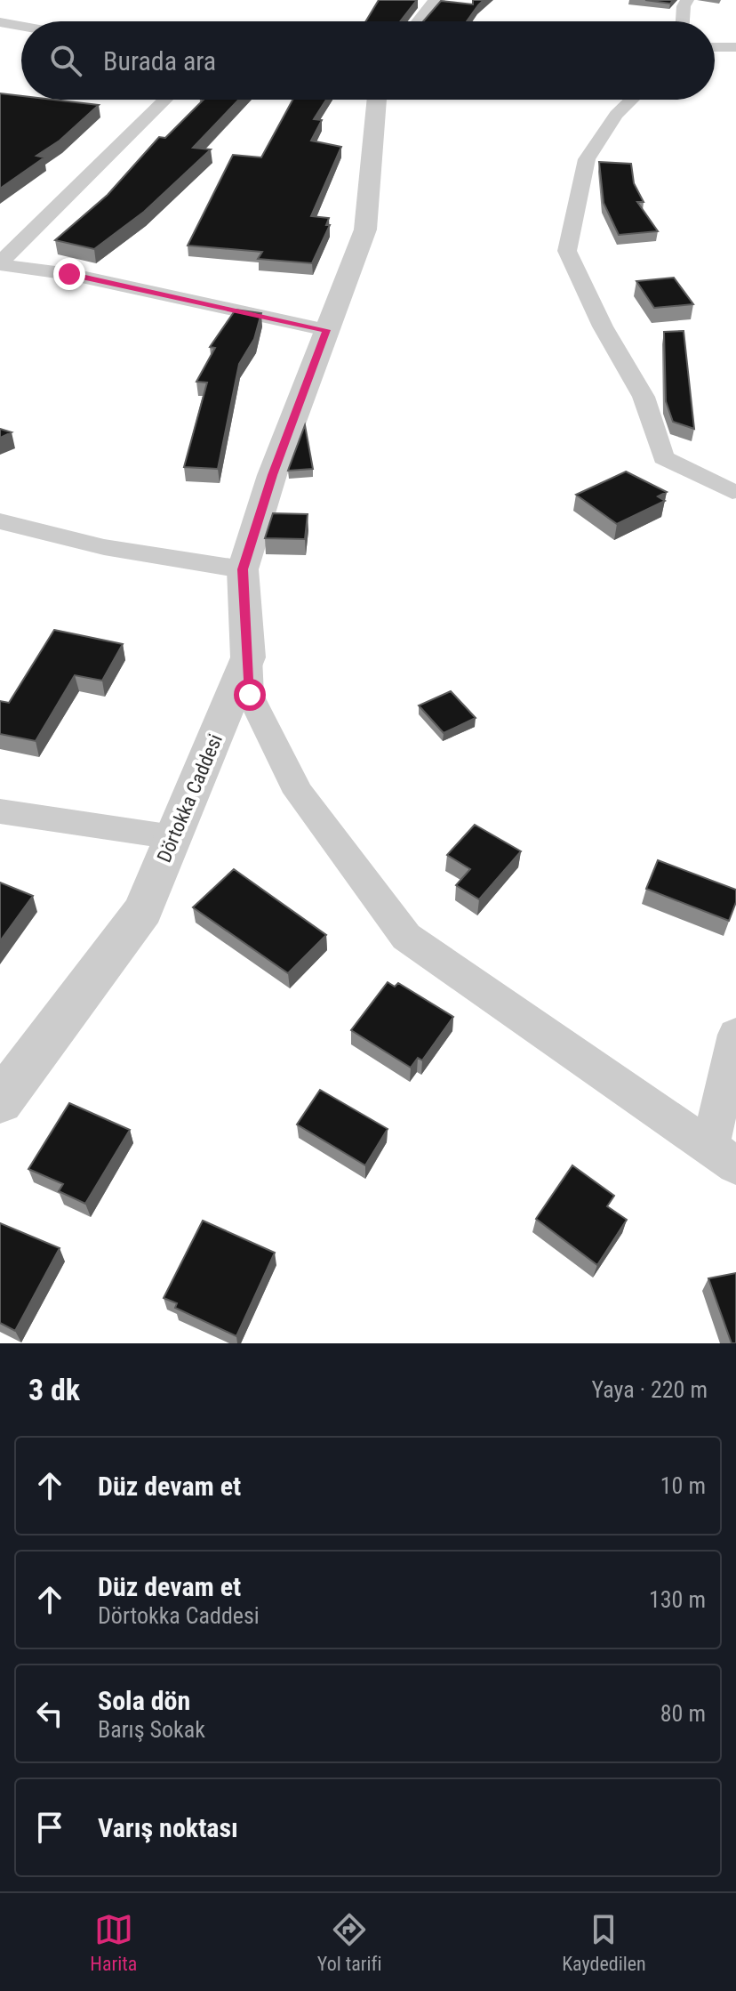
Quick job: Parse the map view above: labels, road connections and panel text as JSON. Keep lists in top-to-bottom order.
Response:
{
  "streets": {
    "street": ["Dörtokka Caddesi"]
  },
  "page": {
    "search": "Burada ara",
    "heading": ["3 dk", "Yaya · 220 m"],
    "list": [
      ["Düz devam et", "10 m"],
      ["Düz devam et", "Dörtokka Caddesi", "130 m"],
      ["Sola dön", "Barış Sokak", "80 m"],
      "Varış noktası"
    ],
    "nav": ["Harita", "Yol tarifi", "Kaydedilen"]
  }
}
